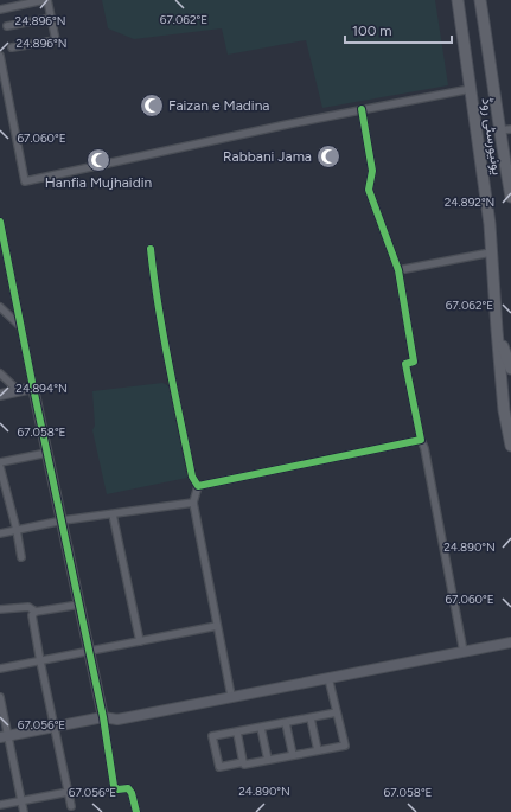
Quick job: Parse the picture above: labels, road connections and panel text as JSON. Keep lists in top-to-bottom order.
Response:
{
  "streets": {
    "main road": ["یونیورسٹی روڈ"]
  },
  "places": {
    "mosque": ["Faizan e Madina", "Rabbani Jama", "Hanfia Mujhaidin"]
  },
  "scale_bar": "100 m",
  "coordinates": [
    "67.062°E",
    "24.896°N",
    "67.060°E",
    "24.892°N",
    "24.894°N",
    "67.058°E",
    "24.890°N",
    "67.056°E"
  ]
}
